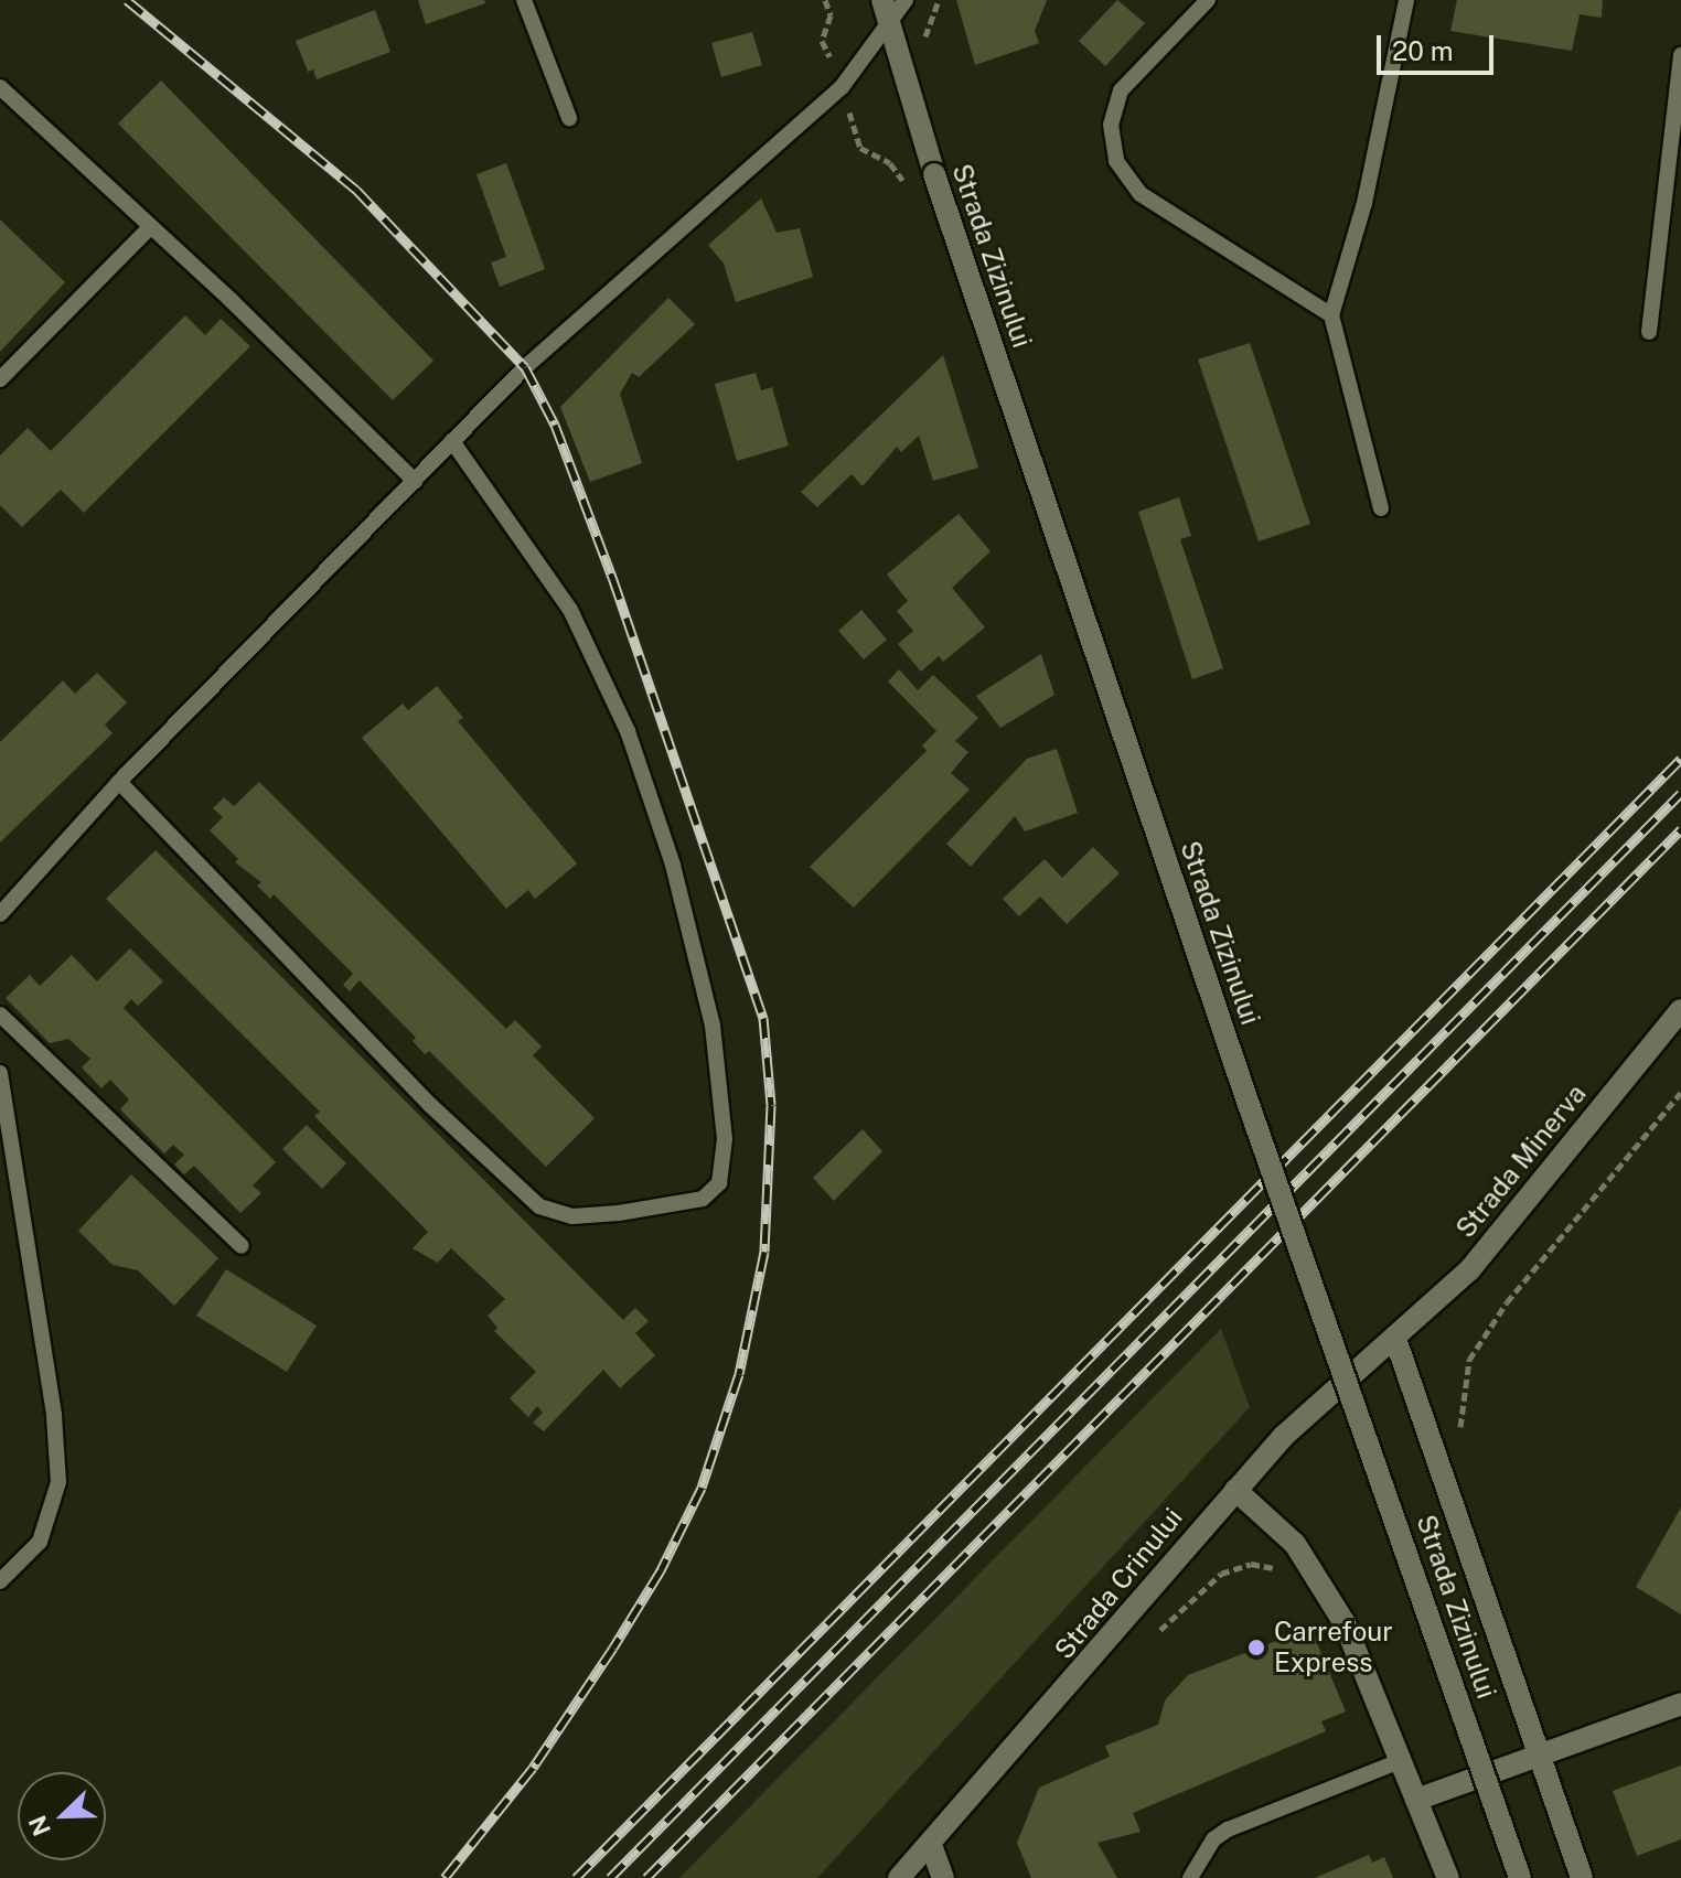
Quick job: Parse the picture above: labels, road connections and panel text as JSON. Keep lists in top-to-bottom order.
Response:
{
  "streets": {
    "street": ["Strada Zizinului", "Strada Minerva", "Strada Crinului"]
  },
  "crossings": [
    ["Strada Zizinului", "Strada Minerva"],
    ["Strada Zizinului", "Strada Crinului"],
    ["Strada Minerva", "Strada Crinului"]
  ],
  "places": ["Carrefour Express"],
  "scale_bar": "20 m",
  "north": "bottom left"
}
